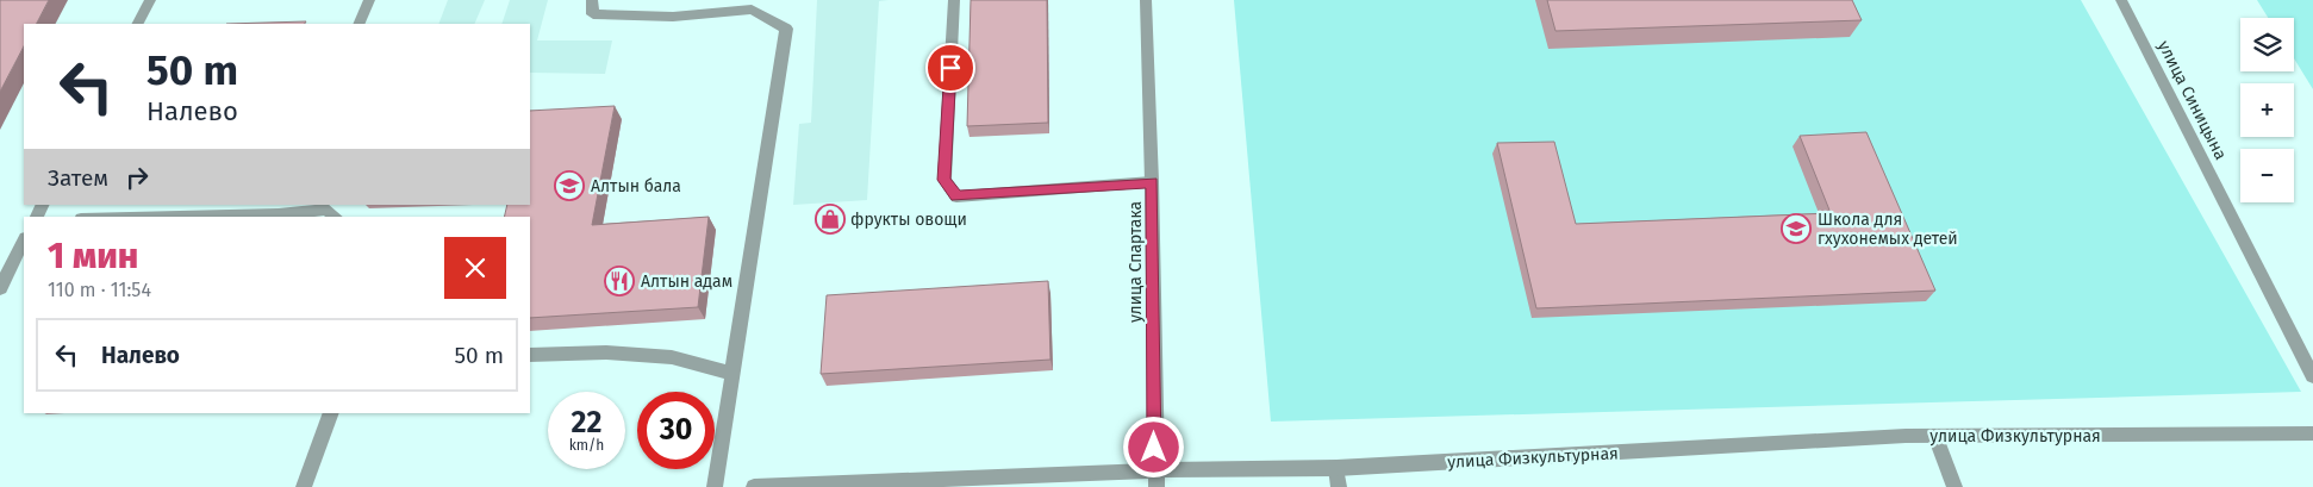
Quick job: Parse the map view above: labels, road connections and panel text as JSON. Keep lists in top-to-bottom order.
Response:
{
  "streets": {
    "street": ["улица Синицына", "улица Спартака", "улица Физкультурная"]
  },
  "crossings": [
    ["улица Спартака", "улица Физкультурная"]
  ],
  "places": {
    "school or university": ["Алтын бала", "Школа для гхухонемых детей"],
    "shop": ["фрукты овощи"],
    "restaurant": ["Алтын адам"]
  },
  "page": {
    "map_buttons": ["+", "−"],
    "turn": ["50 m", "Налево"],
    "then": "Затем",
    "heading": ["1 мин", "110 m · 11:54"],
    "list": [
      {
        "name": "Налево",
        "value": "50 m"
      }
    ],
    "speed": "22 km/h",
    "limit": "30"
  }
}
